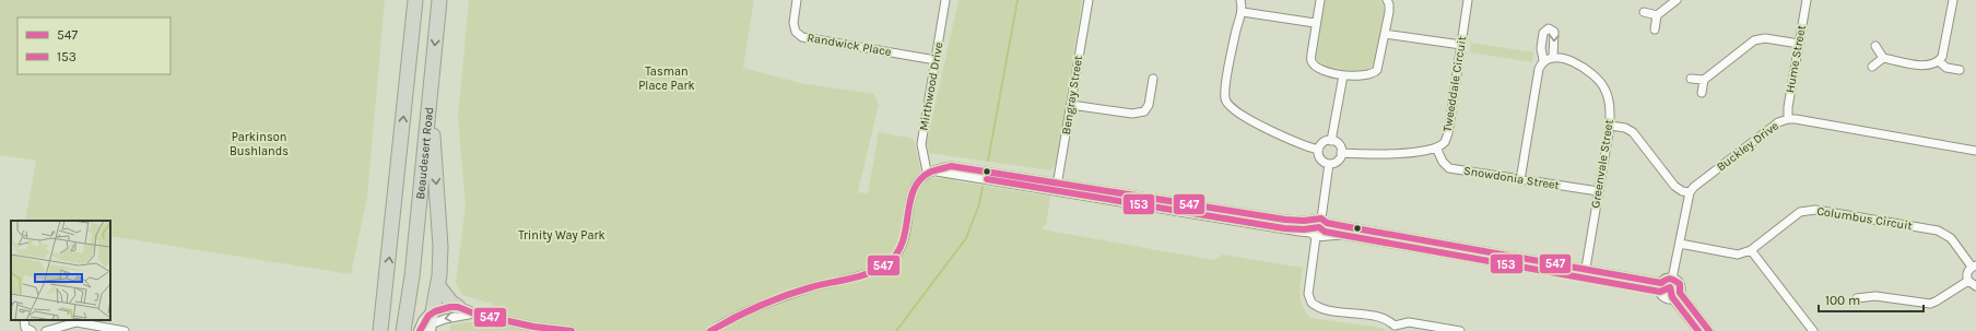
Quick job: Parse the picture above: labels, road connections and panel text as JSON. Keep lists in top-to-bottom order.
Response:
{
  "streets": {
    "highway": ["Beaudesert Road"],
    "street": [
      "Randwick Place",
      "Hume Street",
      "Tweeddale Circuit",
      "Mirthwood Drive",
      "Bengray Street",
      "Buckley Drive",
      "Greenvale Street",
      "Snowdonia Street",
      "Columbus Circuit"
    ]
  },
  "crossings": [
    ["Randwick Place", "Mirthwood Drive"],
    ["Hume Street", "Buckley Drive"],
    ["Tweeddale Circuit", "Snowdonia Street"],
    ["Greenvale Street", "Snowdonia Street"]
  ],
  "parks": ["Tasman Place Park", "Parkinson Bushlands", "Trinity Way Park"],
  "lines": ["transit line 547", "transit line 153"],
  "legend": ["547", "153"],
  "scale_bar": "100 m"
}
